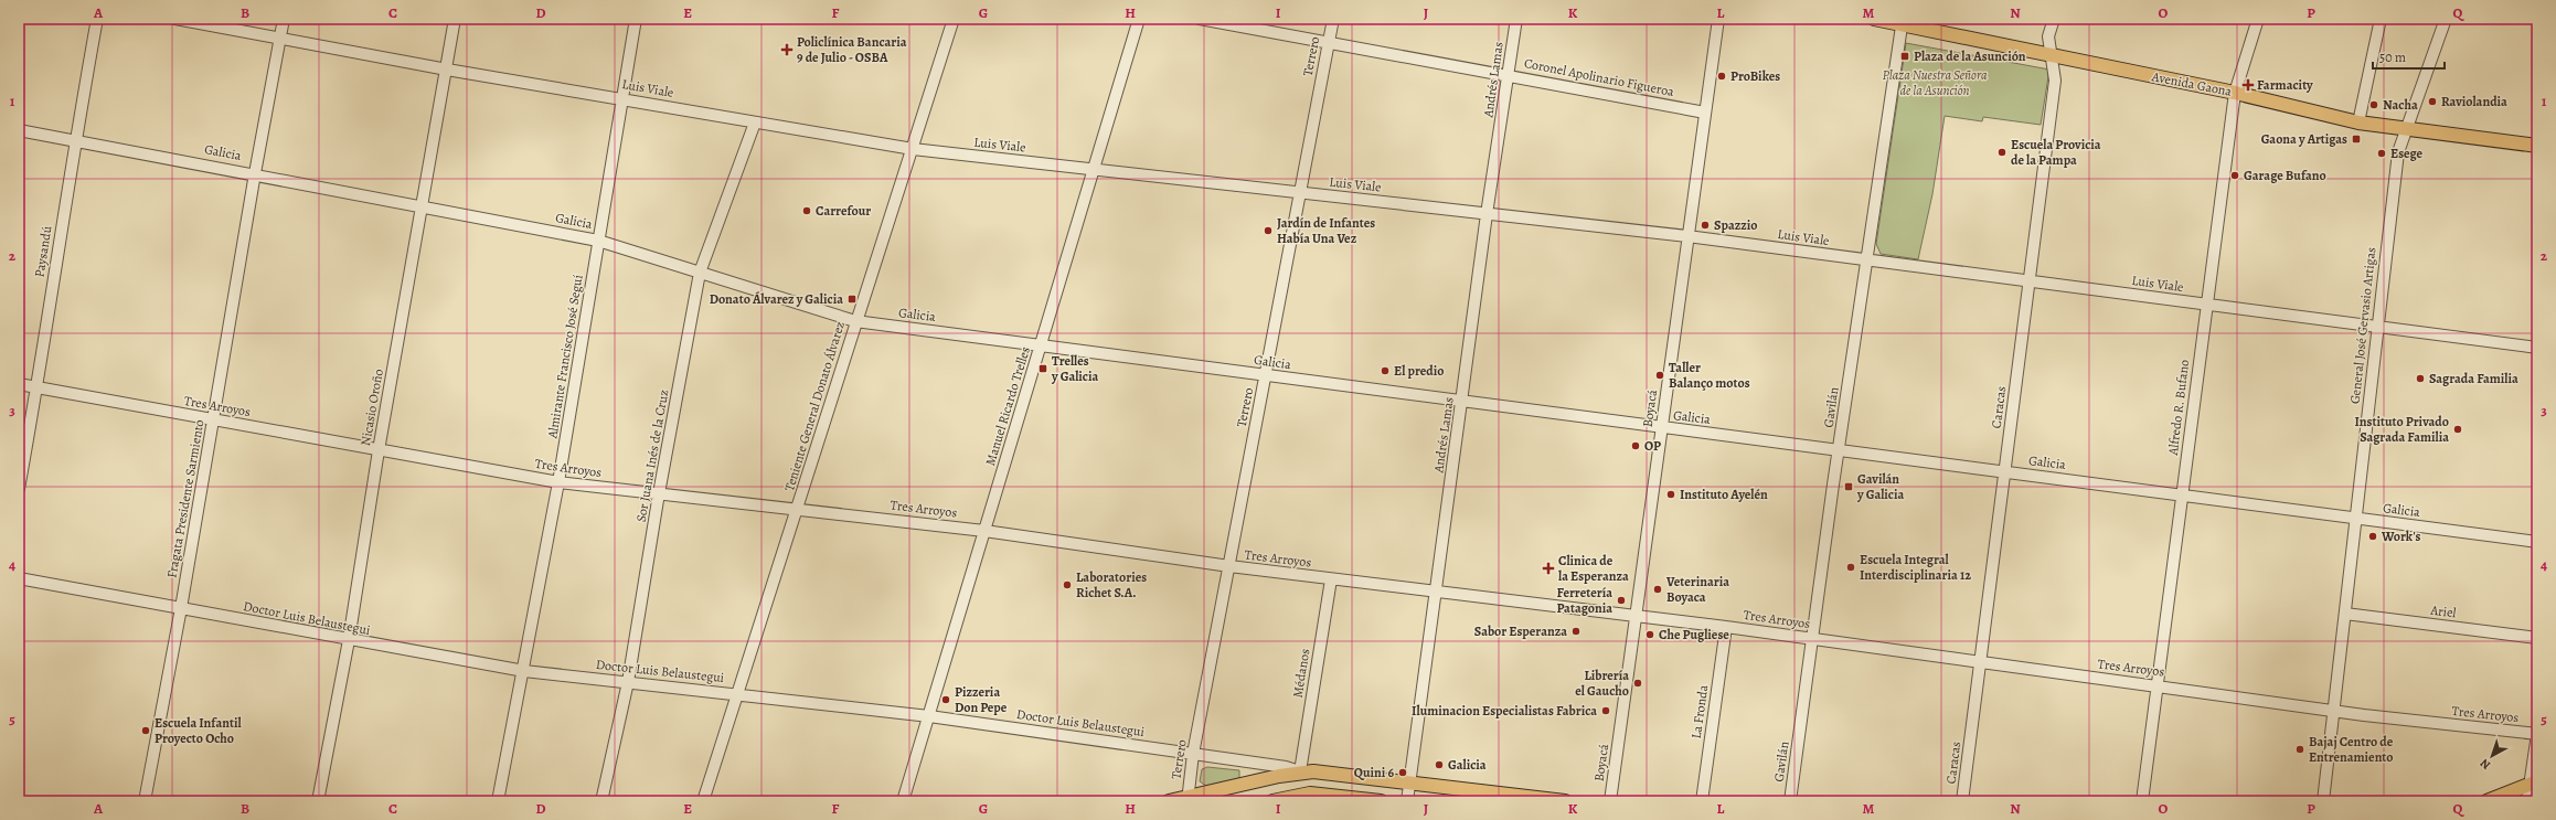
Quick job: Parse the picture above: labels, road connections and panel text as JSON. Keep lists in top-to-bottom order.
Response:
{
  "streets": {
    "main road": ["Avenida Gaona"],
    "street": [
      "Terrero",
      "Coronel Apolinario Figueroa",
      "Andrés Lamas",
      "Luis Viale",
      "Galicia",
      "Paysandú",
      "General José Gervasio Artigas",
      "Almirante Francisco José Seguí",
      "Tres Arroyos",
      "Teniente General Donato Álvarez",
      "Manuel Ricardo Trelles",
      "Nicasio Oroño",
      "Gavilán",
      "Caracas",
      "Alfredo R. Bufano",
      "Boyacá",
      "Sor Juana Inés de la Cruz",
      "Fragata Presidente Sarmiento",
      "Ariel",
      "Doctor Luis Belaustegui",
      "Médanos",
      "La Fronda"
    ]
  },
  "crossings": [
    ["Terrero", "Coronel Apolinario Figueroa"],
    ["Terrero", "Luis Viale"],
    ["Terrero", "Galicia"],
    ["Terrero", "Tres Arroyos"],
    ["Terrero", "Doctor Luis Belaustegui"],
    ["Coronel Apolinario Figueroa", "Andrés Lamas"],
    ["Coronel Apolinario Figueroa", "Boyacá"],
    ["Andrés Lamas", "Luis Viale"],
    ["Andrés Lamas", "Galicia"],
    ["Andrés Lamas", "Tres Arroyos"],
    ["Avenida Gaona", "General José Gervasio Artigas"],
    ["Avenida Gaona", "Gavilán"],
    ["Avenida Gaona", "Caracas"],
    ["Avenida Gaona", "Alfredo R. Bufano"],
    ["Luis Viale", "General José Gervasio Artigas"],
    ["Luis Viale", "Almirante Francisco José Seguí"],
    ["Luis Viale", "Teniente General Donato Álvarez"],
    ["Luis Viale", "Manuel Ricardo Trelles"],
    ["Luis Viale", "Nicasio Oroño"],
    ["Luis Viale", "Gavilán"],
    ["Luis Viale", "Caracas"],
    ["Luis Viale", "Alfredo R. Bufano"],
    ["Luis Viale", "Boyacá"],
    ["Luis Viale", "Sor Juana Inés de la Cruz"],
    ["Luis Viale", "Fragata Presidente Sarmiento"],
    ["Galicia", "Paysandú"],
    ["Galicia", "General José Gervasio Artigas"],
    ["Galicia", "Almirante Francisco José Seguí"],
    ["Galicia", "Teniente General Donato Álvarez"],
    ["Galicia", "Manuel Ricardo Trelles"],
    ["Galicia", "Nicasio Oroño"],
    ["Galicia", "Gavilán"],
    ["Galicia", "Caracas"],
    ["Galicia", "Alfredo R. Bufano"],
    ["Galicia", "Boyacá"],
    ["Galicia", "Sor Juana Inés de la Cruz"],
    ["Galicia", "Fragata Presidente Sarmiento"],
    ["Paysandú", "Tres Arroyos"],
    ["General José Gervasio Artigas", "Tres Arroyos"],
    ["General José Gervasio Artigas", "Ariel"],
    ["Almirante Francisco José Seguí", "Tres Arroyos"],
    ["Almirante Francisco José Seguí", "Doctor Luis Belaustegui"],
    ["Tres Arroyos", "Teniente General Donato Álvarez"],
    ["Tres Arroyos", "Manuel Ricardo Trelles"],
    ["Tres Arroyos", "Nicasio Oroño"],
    ["Tres Arroyos", "Gavilán"],
    ["Tres Arroyos", "Caracas"],
    ["Tres Arroyos", "Alfredo R. Bufano"],
    ["Tres Arroyos", "Boyacá"],
    ["Tres Arroyos", "Sor Juana Inés de la Cruz"],
    ["Tres Arroyos", "Fragata Presidente Sarmiento"],
    ["Tres Arroyos", "Médanos"],
    ["Tres Arroyos", "La Fronda"],
    ["Teniente General Donato Álvarez", "Doctor Luis Belaustegui"],
    ["Manuel Ricardo Trelles", "Doctor Luis Belaustegui"],
    ["Nicasio Oroño", "Doctor Luis Belaustegui"],
    ["Sor Juana Inés de la Cruz", "Doctor Luis Belaustegui"],
    ["Fragata Presidente Sarmiento", "Doctor Luis Belaustegui"],
    ["Doctor Luis Belaustegui", "Médanos"]
  ],
  "parks": ["Plaza Nuestra Señora de la Asunción"],
  "places": {
    "health": ["Policlínica Bancaria 9 de Julio - OSBA", "Farmacity", "Clinica de la Esperanza"],
    "transit": [
      "Plaza de la Asunción",
      "Gaona y Artigas",
      "Donato Álvarez y Galicia",
      "Trelles y Galicia",
      "Gavilán y Galicia"
    ],
    "other": [
      "ProBikes",
      "Raviolandia",
      "Nacha",
      "Escuela Provicia de la Pampa",
      "Esege",
      "Garage Bufano",
      "Carrefour",
      "Spazzio",
      "Jardín de Infantes Había Una Vez",
      "El predio",
      "Taller Balanço motos",
      "Sagrada Familia",
      "Instituto Privado Sagrada Familia",
      "OP",
      "Instituto Ayelén",
      "Work's",
      "Escuela Integral Interdisciplinaria 12",
      "Laboratories Richet S.A.",
      "Veterinaria Boyaca",
      "Ferretería Patagonia",
      "Sabor Esperanza",
      "Che Pugliese",
      "Librería el Gaucho",
      "Pizzeria Don Pepe",
      "Iluminacion Especialistas Fabrica",
      "Escuela Infantil Proyecto Ocho",
      "Bajaj Centro de Entrenamiento",
      "Galicia",
      "Quini 6"
    ]
  },
  "scale_bar": "50 m",
  "north": "bottom left",
  "grid": {
    "columns": [
      "A",
      "B",
      "C",
      "D",
      "E",
      "F",
      "G",
      "H",
      "I",
      "J",
      "K",
      "L",
      "M",
      "N",
      "O",
      "P",
      "Q"
    ],
    "rows": [
      "1",
      "2",
      "3",
      "4",
      "5"
    ]
  }
}
